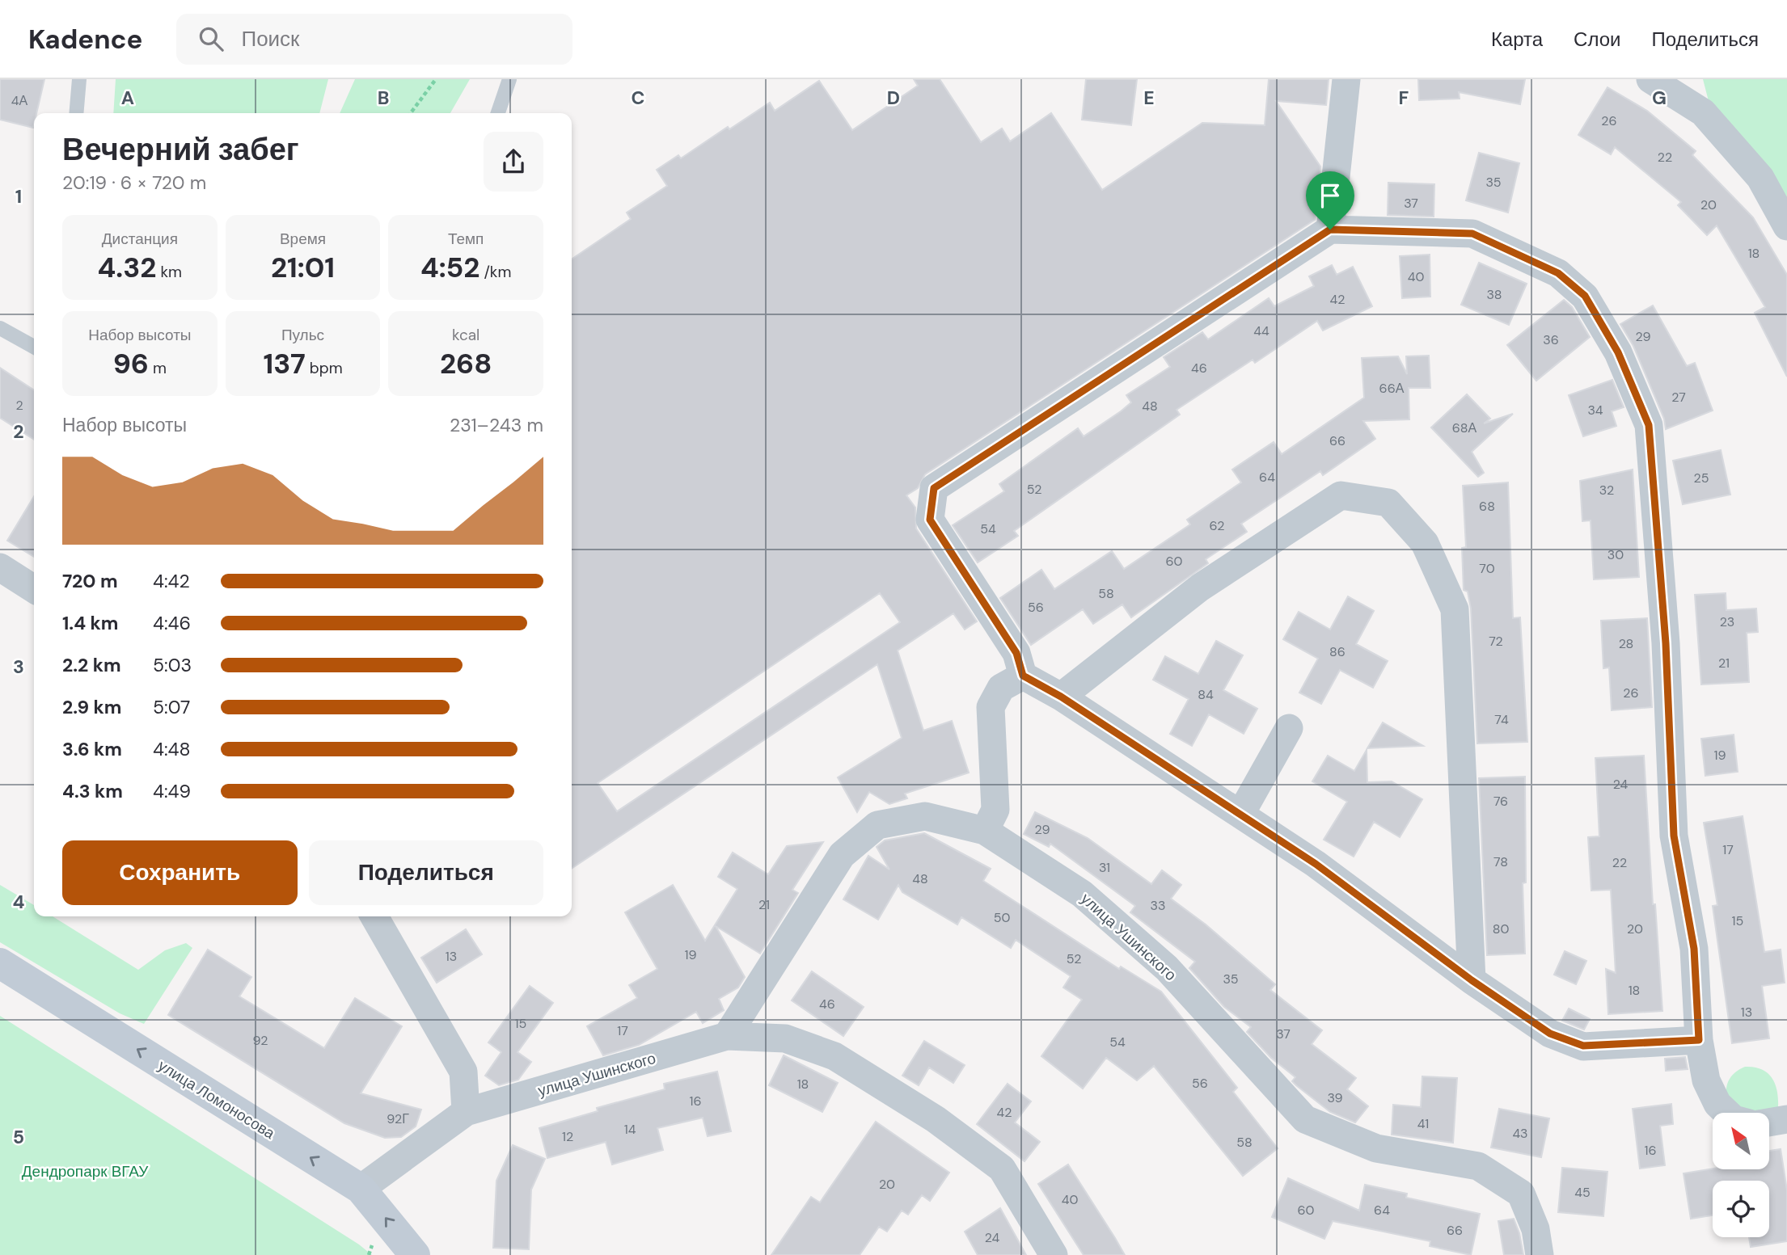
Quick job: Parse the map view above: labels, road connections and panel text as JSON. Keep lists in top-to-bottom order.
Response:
{
  "streets": {
    "main road": ["улица Ломоносова"],
    "street": ["улица Ушинского"]
  },
  "crossings": [
    ["улица Ушинского", "улица Ломоносова"]
  ],
  "one_way": ["улица Ломоносова"],
  "parks": ["Дендропарк ВГАУ"],
  "house_numbers": [
    "4А",
    "26",
    "22",
    "35",
    "37",
    "20",
    "18",
    "40",
    "38",
    "42",
    "44",
    "29",
    "36",
    "46",
    "66А",
    "27",
    "2",
    "48",
    "34",
    "68А",
    "66",
    "64",
    "25",
    "52",
    "32",
    "68",
    "62",
    "54",
    "30",
    "60",
    "70",
    "58",
    "56",
    "23",
    "72",
    "28",
    "86",
    "21",
    "26",
    "84",
    "74",
    "19",
    "24",
    "76",
    "29",
    "17",
    "78",
    "22",
    "31",
    "48",
    "21",
    "33",
    "50",
    "15",
    "80",
    "20",
    "19",
    "13",
    "52",
    "35",
    "18",
    "46",
    "13",
    "15",
    "17",
    "37",
    "92",
    "54",
    "56",
    "18",
    "39",
    "16",
    "42",
    "92Г",
    "41",
    "14",
    "43",
    "12",
    "58",
    "16",
    "20",
    "45",
    "40",
    "60",
    "64",
    "66",
    "24"
  ],
  "north": "top left",
  "page": {
    "header": "Kadence",
    "search": "Поиск",
    "nav": ["Карта", "Слои", "Поделиться"],
    "heading": ["Вечерний забег", "20:19 · 6 × 720 m"],
    "stats": [
      ["Дистанция", "4.32 km"],
      ["Время", "21:01"],
      ["Темп", "4:52 /km"],
      ["Набор высоты", "96 m"],
      ["Пульс", "137 bpm"],
      ["kcal", "268"]
    ],
    "chart": ["Набор высоты", "231–243 m"],
    "list": [
      {
        "name": "720 m",
        "note": "4:42"
      },
      {
        "name": "1.4 km",
        "note": "4:46"
      },
      {
        "name": "2.2 km",
        "note": "5:03"
      },
      {
        "name": "2.9 km",
        "note": "5:07"
      },
      {
        "name": "3.6 km",
        "note": "4:48"
      },
      {
        "name": "4.3 km",
        "note": "4:49"
      }
    ],
    "buttons": ["Сохранить", "Поделиться"]
  },
  "grid": {
    "columns": [
      "A",
      "B",
      "C",
      "D",
      "E",
      "F",
      "G"
    ],
    "rows": [
      "1",
      "2",
      "3",
      "4",
      "5"
    ]
  }
}
